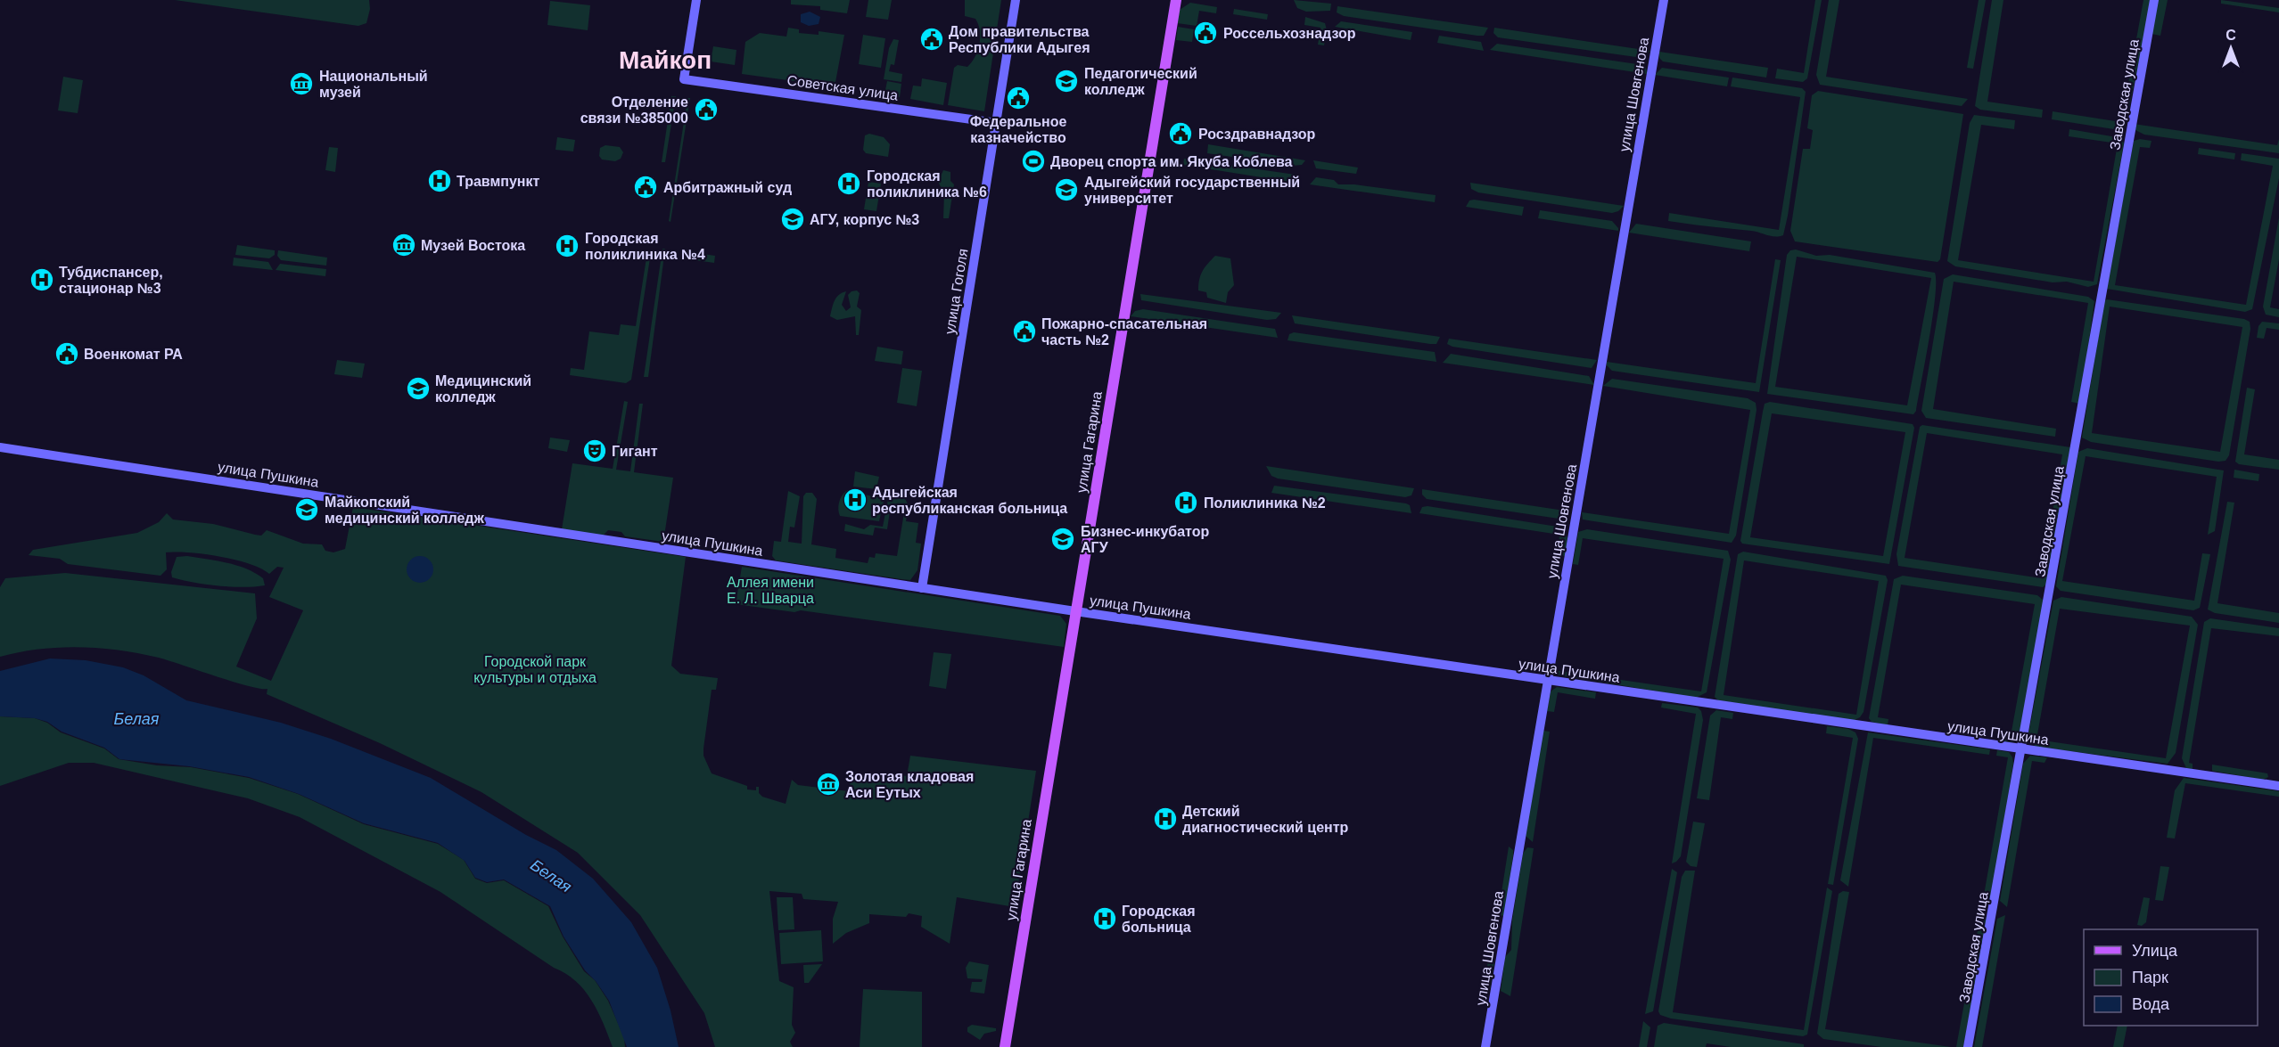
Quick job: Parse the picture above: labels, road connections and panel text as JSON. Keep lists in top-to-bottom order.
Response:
{
  "streets": {
    "main road": [
      "Советская улица",
      "улица Шовгенова",
      "Заводская улица",
      "улица Гоголя",
      "улица Гагарина",
      "улица Пушкина"
    ]
  },
  "crossings": [
    ["Советская улица", "улица Гоголя"],
    ["улица Шовгенова", "улица Пушкина"],
    ["Заводская улица", "улица Пушкина"],
    ["улица Гоголя", "улица Пушкина"],
    ["улица Гагарина", "улица Пушкина"]
  ],
  "districts": ["Майкоп"],
  "water": ["Белая"],
  "parks": ["Аллея имени Е. Л. Шварца", "Городской парк культуры и отдыха"],
  "places": {
    "public building": [
      "Россельхознадзор",
      "Дом правительства Республики Адыгея",
      "Федеральное казначейство",
      "Отделение связи №385000",
      "Росздравнадзор",
      "Арбитражный суд",
      "Пожарно-спасательная часть №2",
      "Военкомат РА"
    ],
    "school or university": [
      "Педагогический колледж",
      "Адыгейский государственный университет",
      "АГУ, корпус №3",
      "Медицинский колледж",
      "Майкопский медицинский колледж",
      "Бизнес-инкубатор АГУ"
    ],
    "museum": ["Национальный музей", "Музей Востока", "Золотая кладовая Аси Еутых"],
    "sports": ["Дворец спорта им. Якуба Коблева"],
    "hospital": [
      "Травмпункт",
      "Городская поликлиника №6",
      "Городская поликлиника №4",
      "Тубдиспансер, стационар №3",
      "Адыгейская республиканская больница",
      "Поликлиника №2",
      "Детский диагностический центр",
      "Городская больница"
    ],
    "theatre": ["Гигант"]
  },
  "legend": ["Улица", "Парк", "Вода"],
  "north": "top"
}
